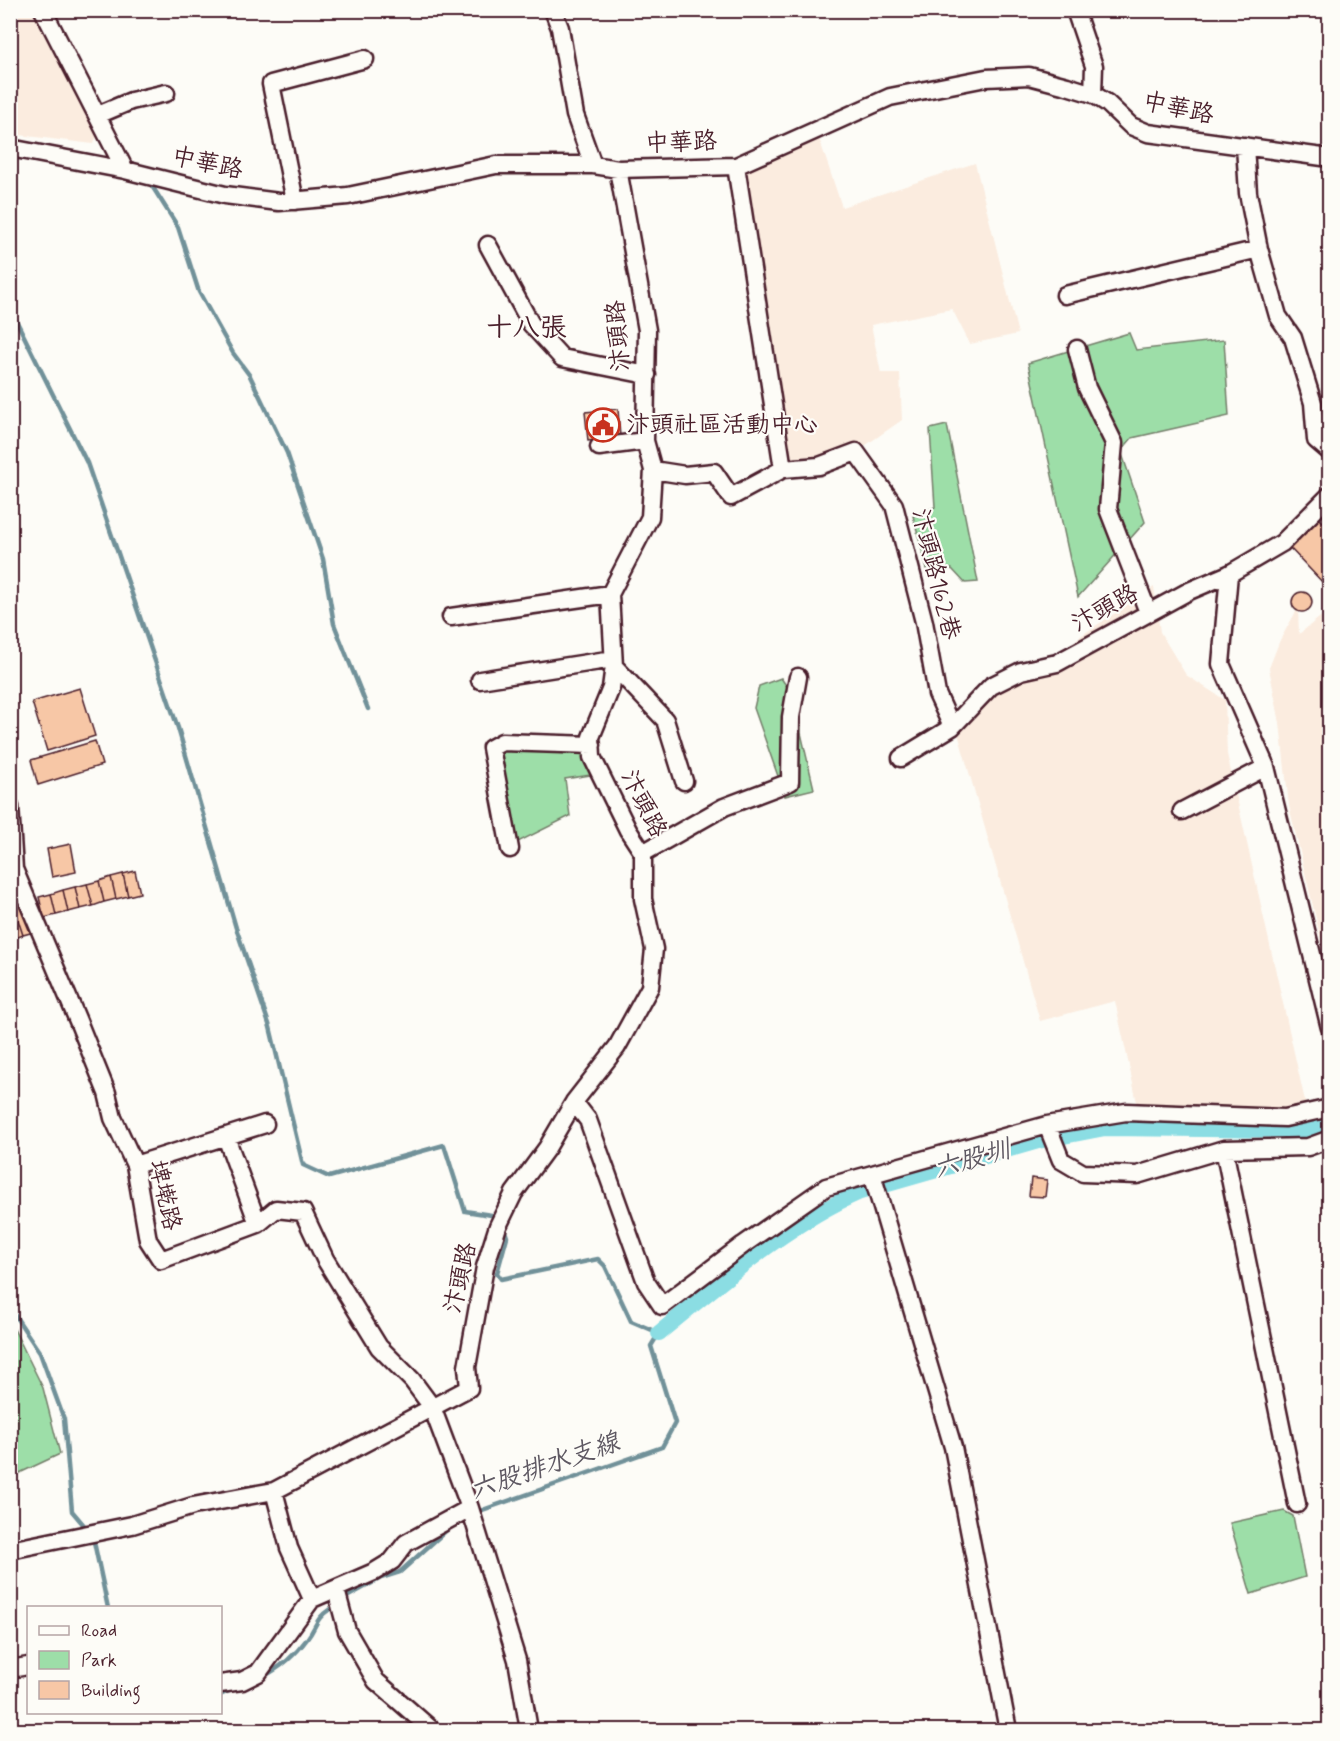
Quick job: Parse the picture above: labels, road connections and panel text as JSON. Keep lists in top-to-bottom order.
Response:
{
  "streets": {
    "street": [
      "中華路",
      "汴頭路",
      "汴頭路162巷",
      "埤墘路"
    ]
  },
  "crossings": [
    ["中華路", "汴頭路"],
    ["汴頭路", "汴頭路162巷"],
    ["汴頭路", "埤墘路"]
  ],
  "districts": ["十八張"],
  "water": ["六股圳", "六股排水支線"],
  "places": {
    "public building": ["汴頭社區活動中心"]
  },
  "legend": ["Road", "Park", "Building"]
}
